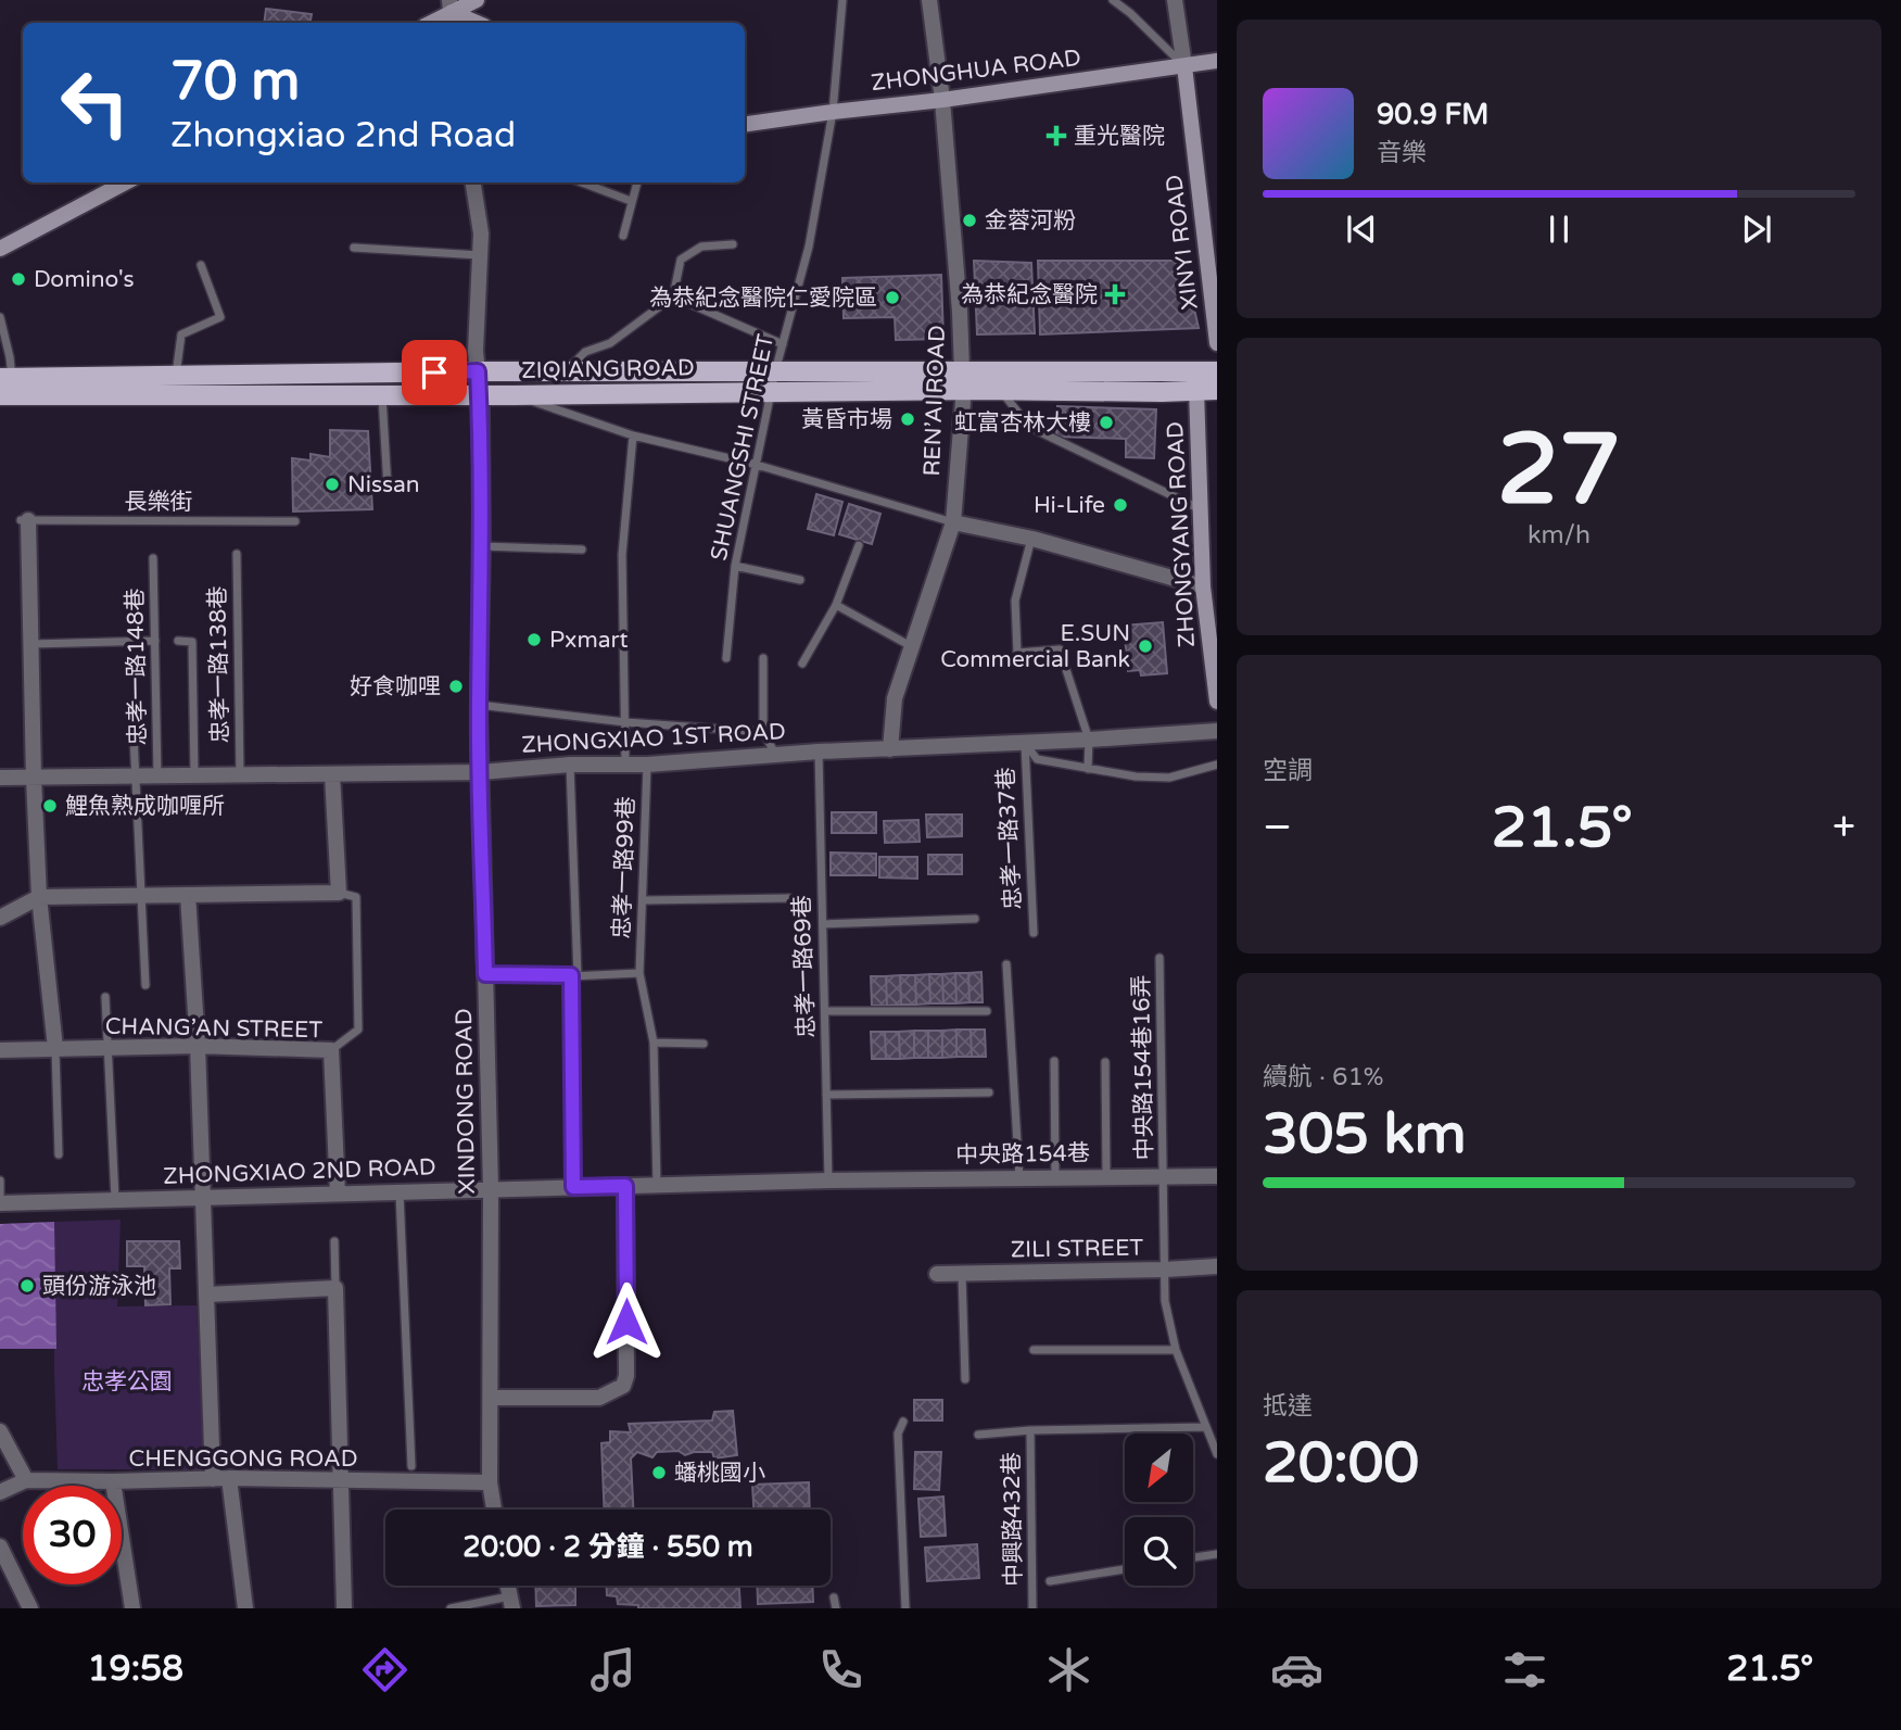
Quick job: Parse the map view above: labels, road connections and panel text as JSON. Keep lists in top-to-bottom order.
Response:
{
  "streets": {
    "main road": ["ZIQIANG ROAD"],
    "street": [
      "ZHONGHUA ROAD",
      "XINYI ROAD",
      "REN’AI ROAD",
      "ZHONGYANG ROAD",
      "ZHONGXIAO 1ST ROAD",
      "CHANG’AN STREET",
      "XINDONG ROAD",
      "中央路154巷",
      "ZHONGXIAO 2ND ROAD",
      "ZILI STREET",
      "CHENGGONG ROAD"
    ],
    "lane": [
      "SHUANGSHI STREET",
      "長樂街",
      "忠孝一路138巷",
      "忠孝一路148巷",
      "忠孝一路37巷",
      "忠孝一路99巷",
      "忠孝一路69巷",
      "中央路154巷16弄",
      "中興路432巷"
    ]
  },
  "crossings": [
    ["ZHONGHUA ROAD", "XINYI ROAD"],
    ["ZHONGHUA ROAD", "REN’AI ROAD"],
    ["ZHONGHUA ROAD", "SHUANGSHI STREET"],
    ["ZIQIANG ROAD", "REN’AI ROAD"],
    ["ZIQIANG ROAD", "SHUANGSHI STREET"],
    ["ZIQIANG ROAD", "ZHONGYANG ROAD"],
    ["ZIQIANG ROAD", "XINDONG ROAD"],
    ["REN’AI ROAD", "ZHONGXIAO 1ST ROAD"],
    ["忠孝一路138巷", "ZHONGXIAO 1ST ROAD"],
    ["忠孝一路148巷", "ZHONGXIAO 1ST ROAD"],
    ["ZHONGXIAO 1ST ROAD", "忠孝一路37巷"],
    ["ZHONGXIAO 1ST ROAD", "忠孝一路99巷"],
    ["ZHONGXIAO 1ST ROAD", "忠孝一路69巷"],
    ["ZHONGXIAO 1ST ROAD", "XINDONG ROAD"],
    ["忠孝一路99巷", "ZHONGXIAO 2ND ROAD"],
    ["忠孝一路69巷", "中央路154巷"],
    ["忠孝一路69巷", "ZHONGXIAO 2ND ROAD"],
    ["CHANG’AN STREET", "ZHONGXIAO 2ND ROAD"],
    ["中央路154巷16弄", "中央路154巷"],
    ["中央路154巷16弄", "ZILI STREET"],
    ["XINDONG ROAD", "ZHONGXIAO 2ND ROAD"],
    ["XINDONG ROAD", "CHENGGONG ROAD"],
    ["中央路154巷", "ZHONGXIAO 2ND ROAD"]
  ],
  "parks": ["忠孝公園"],
  "places": {
    "health": ["重光醫院", "為恭紀念醫院"],
    "other": [
      "金蓉河粉",
      "Domino's",
      "為恭紀念醫院仁愛院區",
      "黃昏市場",
      "虹富杏林大樓",
      "Nissan",
      "Hi-Life",
      "Pxmart",
      "E.SUN Commercial Bank",
      "好食咖哩",
      "鯉魚熟成咖喱所",
      "頭份游泳池",
      "蟠桃國小"
    ]
  },
  "north": "bottom left",
  "page": {
    "turn": ["70 m", "Zhongxiao 2nd Road"],
    "song": ["90.9 FM", "音樂"],
    "tile": [
      ["27", "km/h"],
      "空調",
      ["續航 · 61%", "305 km"],
      ["抵達", "20:00"]
    ],
    "heat": ["−", "21.5°", "+"],
    "limit": "30",
    "trip": "20:00 · 2 分鐘 · 550 m",
    "tabs": ["19:58", "21.5°"]
  }
}
